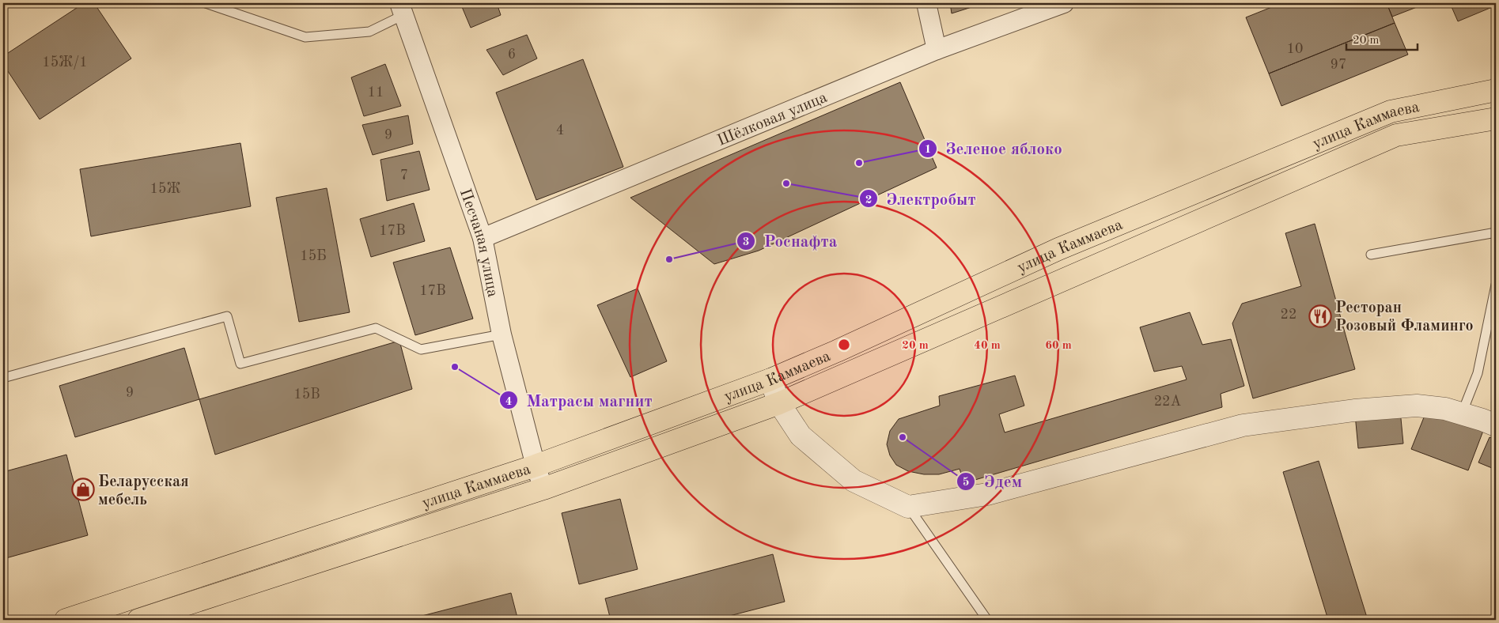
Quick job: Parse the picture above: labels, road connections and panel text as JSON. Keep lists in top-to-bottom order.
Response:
{
  "streets": {
    "main road": ["улица Каммаева"],
    "street": ["Шёлковая улица", "Песчаная улица"]
  },
  "crossings": [
    ["Шёлковая улица", "Песчаная улица"],
    ["улица Каммаева", "Песчаная улица"]
  ],
  "places": {
    "other": [
      "Зеленое яблоко",
      "Электробыт",
      "Роснафта",
      "Матрасы магнит",
      "Эдем"
    ],
    "restaurant": ["Ресторан Розовый Фламинго"],
    "shop": ["Беларусская мебель"]
  },
  "house_numbers": [
    "10",
    "6",
    "15Ж/1",
    "97",
    "11",
    "4",
    "9",
    "7",
    "15Ж",
    "17В",
    "15Б",
    "17В",
    "22",
    "9",
    "15В",
    "22А"
  ],
  "scale_bar": "20 m",
  "rings": ["20 m", "40 m", "60 m"]
}
